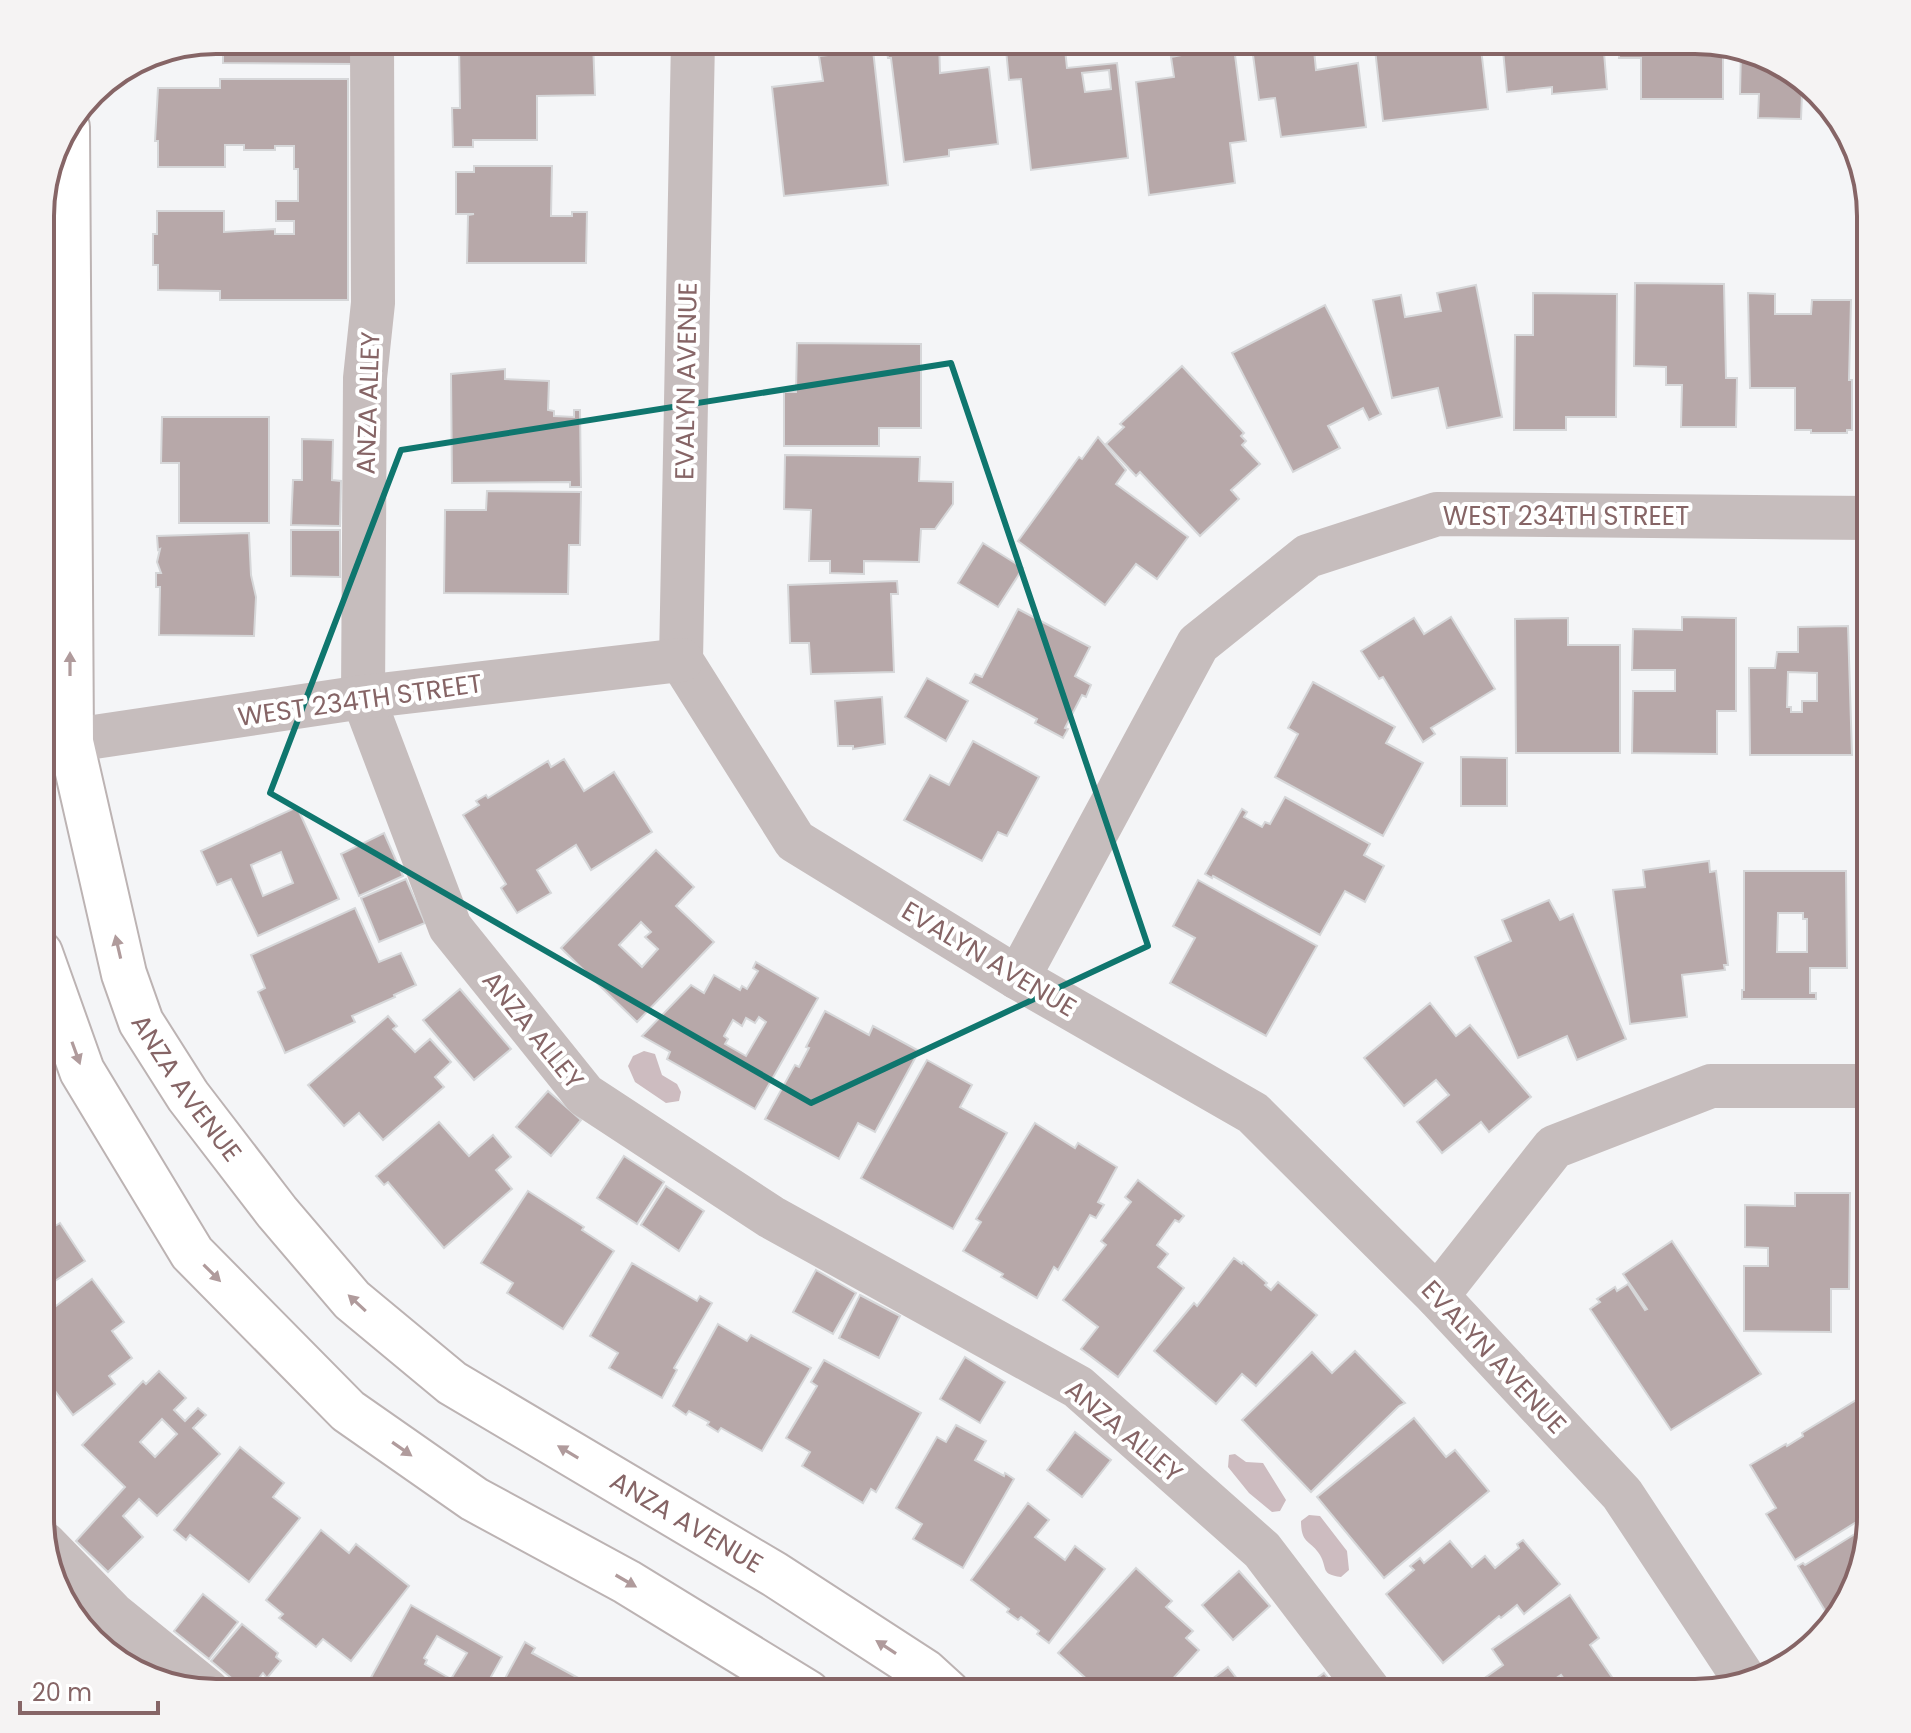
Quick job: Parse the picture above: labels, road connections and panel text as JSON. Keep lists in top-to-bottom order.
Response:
{
  "streets": {
    "main road": ["ANZA AVENUE"],
    "street": ["EVALYN AVENUE", "ANZA ALLEY", "WEST 234TH STREET"]
  },
  "crossings": [
    ["EVALYN AVENUE", "WEST 234TH STREET"],
    ["ANZA ALLEY", "WEST 234TH STREET"],
    ["WEST 234TH STREET", "ANZA AVENUE"]
  ],
  "scale_bar": "20 m"
}
